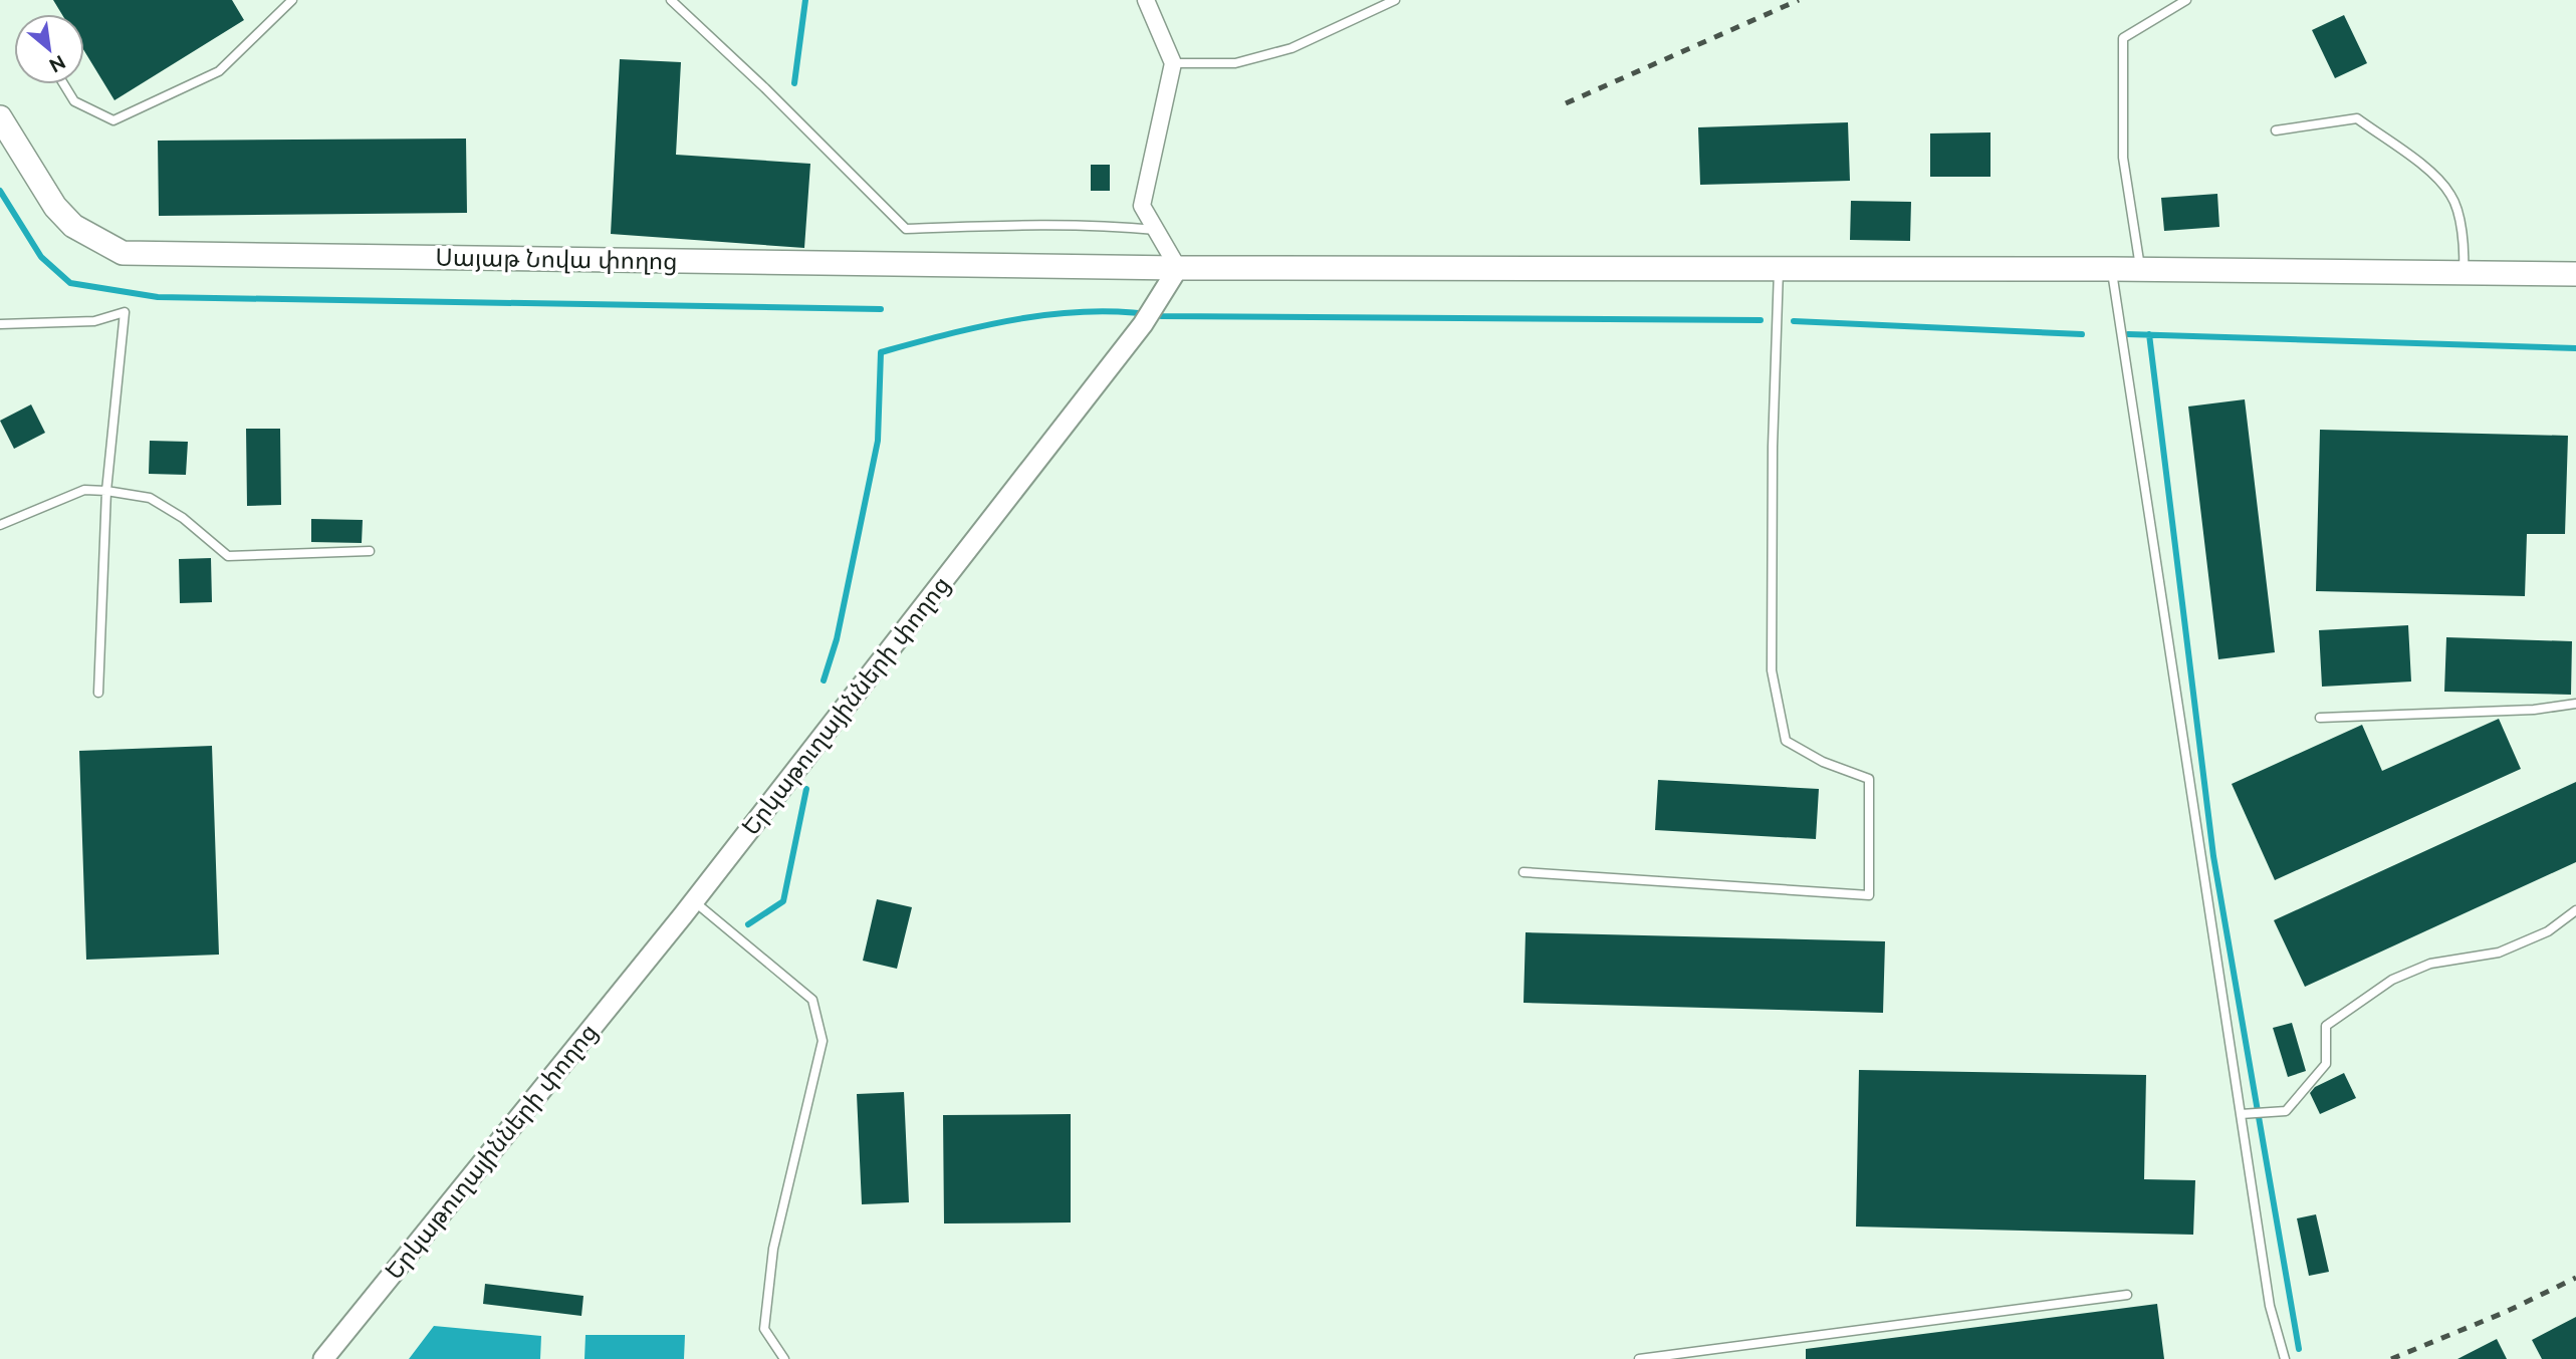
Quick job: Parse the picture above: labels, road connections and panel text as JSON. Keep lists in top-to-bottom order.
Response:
{
  "streets": {
    "main road": ["Սայաթ Նովա փողոց"],
    "street": ["Երկաթուղայինների փողոց"]
  },
  "crossings": [
    ["Սայաթ Նովա փողոց", "Երկաթուղայինների փողոց"]
  ],
  "north": "bottom right"
}
